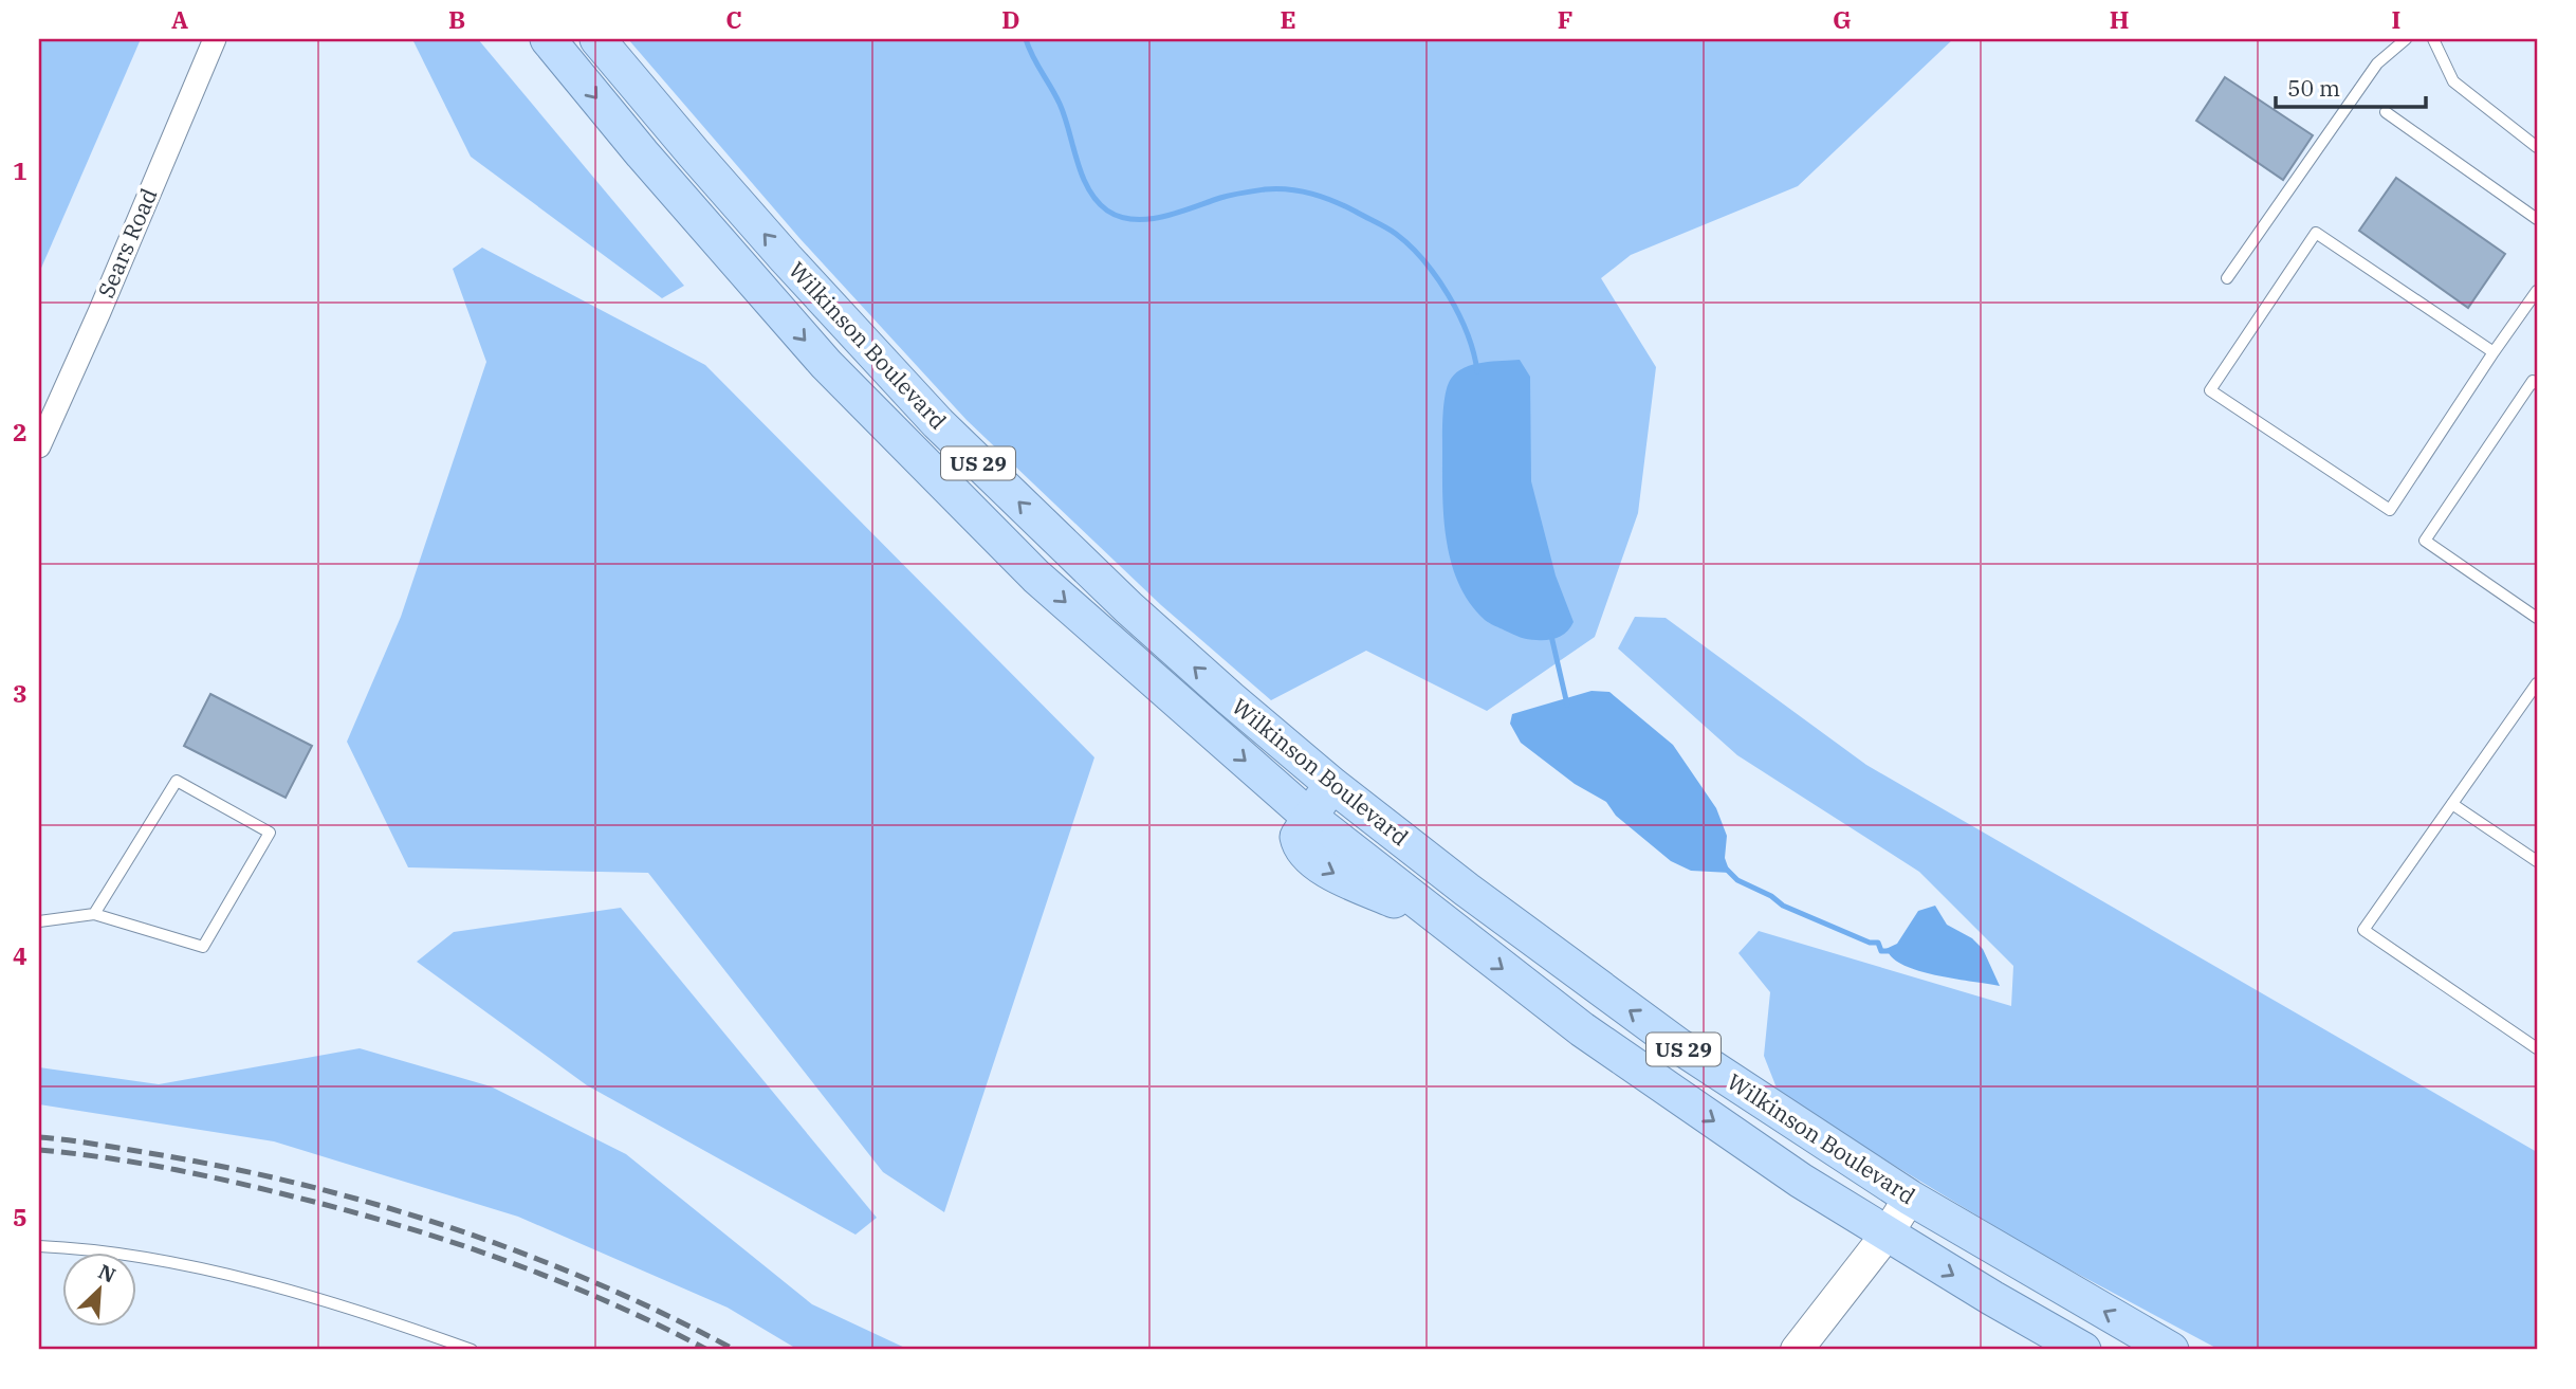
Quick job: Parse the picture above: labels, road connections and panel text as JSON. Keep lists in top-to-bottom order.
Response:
{
  "streets": {
    "main road": ["Wilkinson Boulevard", "US 29"],
    "street": ["Sears Road"]
  },
  "scale_bar": "50 m",
  "north": "top right",
  "grid": {
    "columns": [
      "A",
      "B",
      "C",
      "D",
      "E",
      "F",
      "G",
      "H",
      "I"
    ],
    "rows": [
      "1",
      "2",
      "3",
      "4",
      "5"
    ]
  }
}
